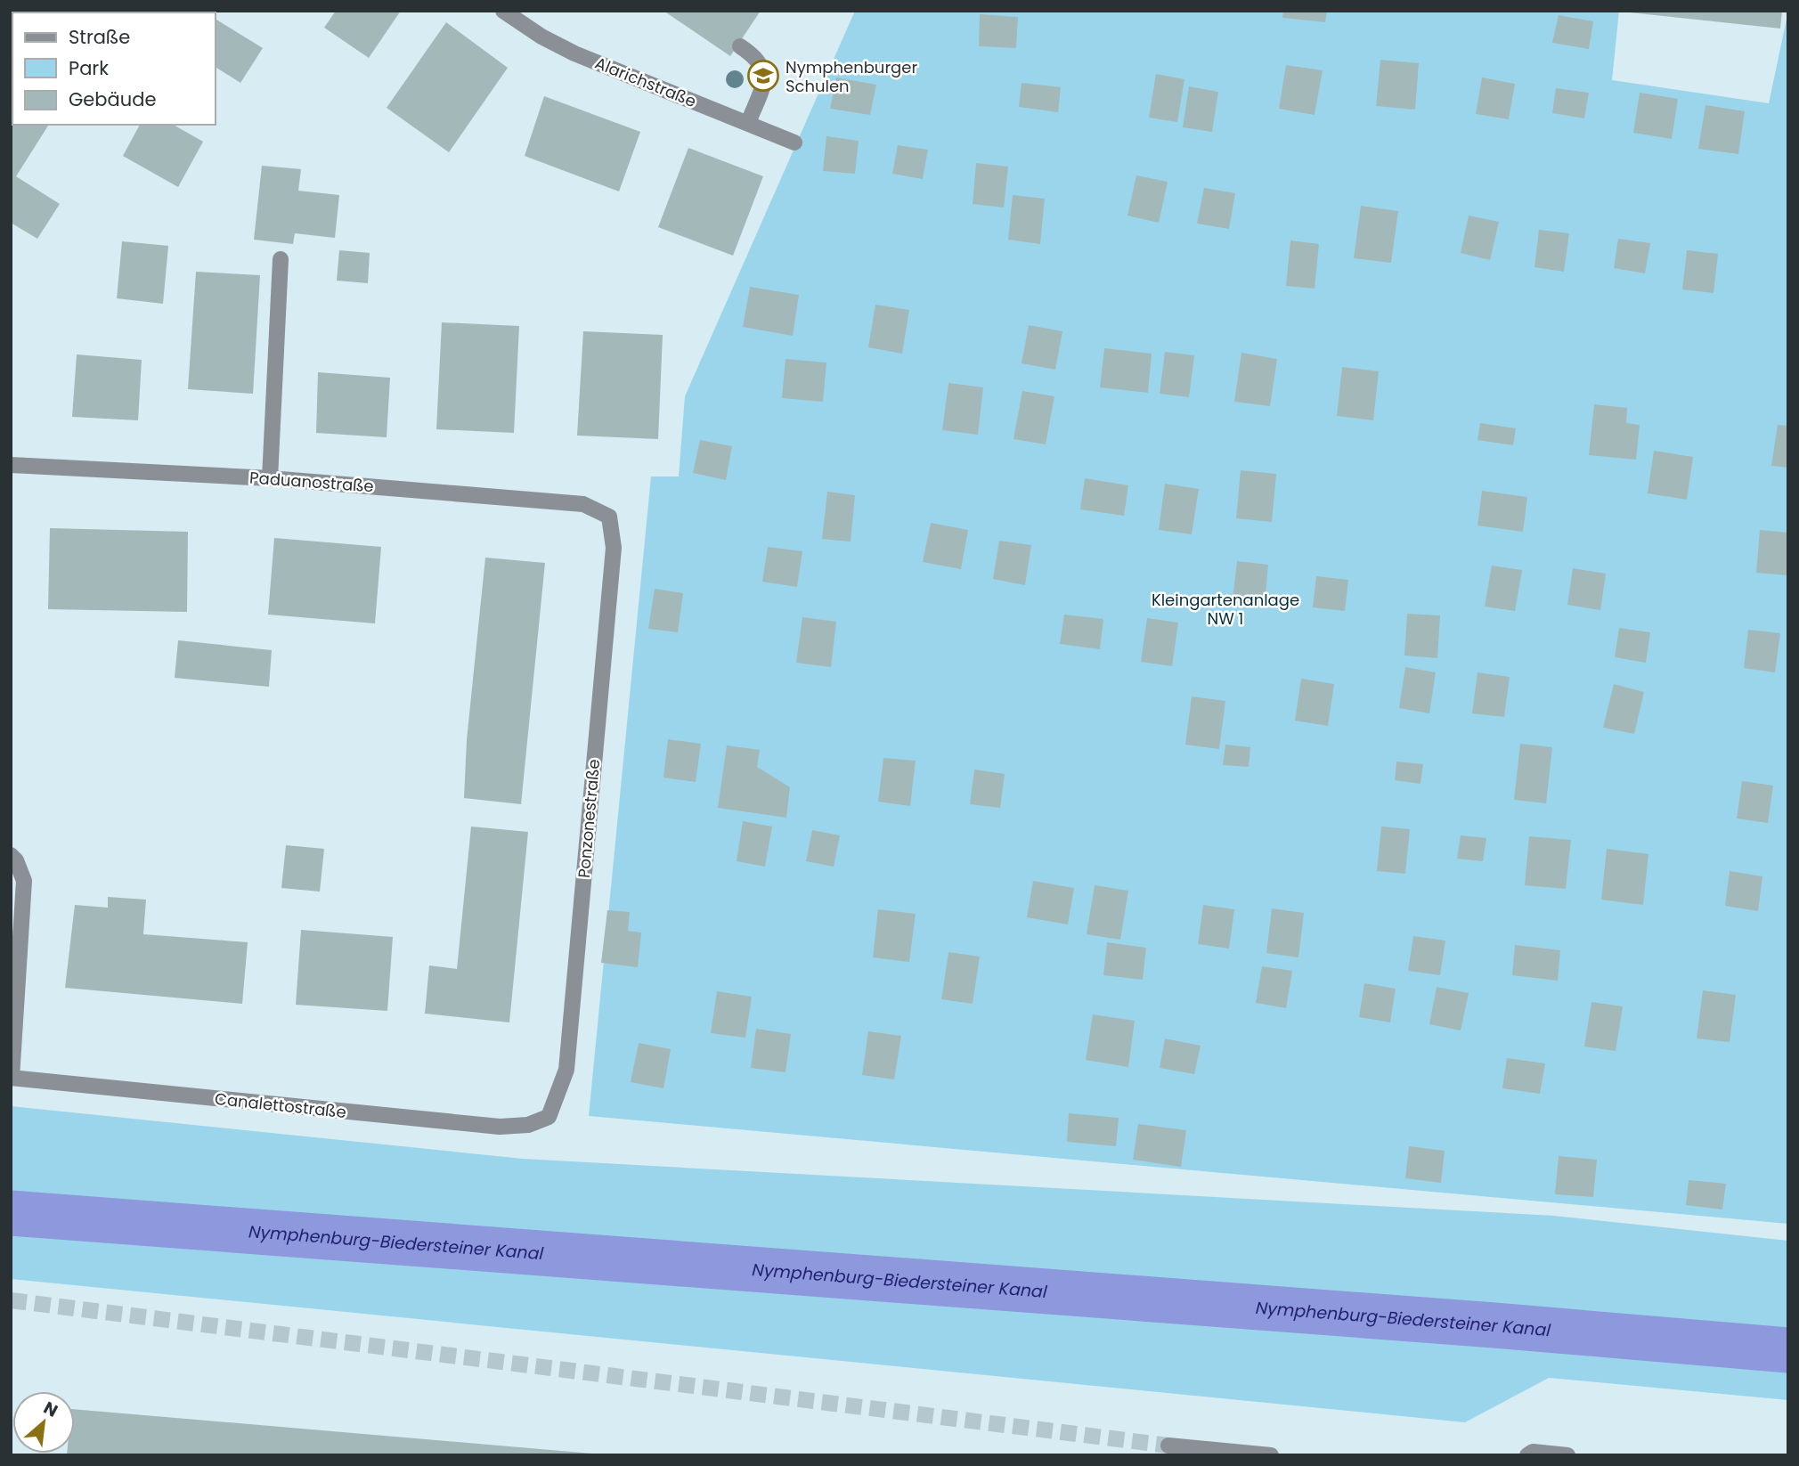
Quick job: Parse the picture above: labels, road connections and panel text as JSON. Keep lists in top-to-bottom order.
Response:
{
  "streets": {
    "street": [
      "Alarichstraße",
      "Paduanostraße",
      "Ponzonestraße",
      "Canalettostraße"
    ]
  },
  "crossings": [
    ["Paduanostraße", "Ponzonestraße"],
    ["Ponzonestraße", "Canalettostraße"]
  ],
  "water": ["Nymphenburg-Biedersteiner Kanal"],
  "parks": ["Kleingartenanlage NW 1"],
  "places": {
    "school or university": ["Nymphenburger Schulen"]
  },
  "legend": ["Straße", "Park", "Gebäude"],
  "north": "top right"
}
